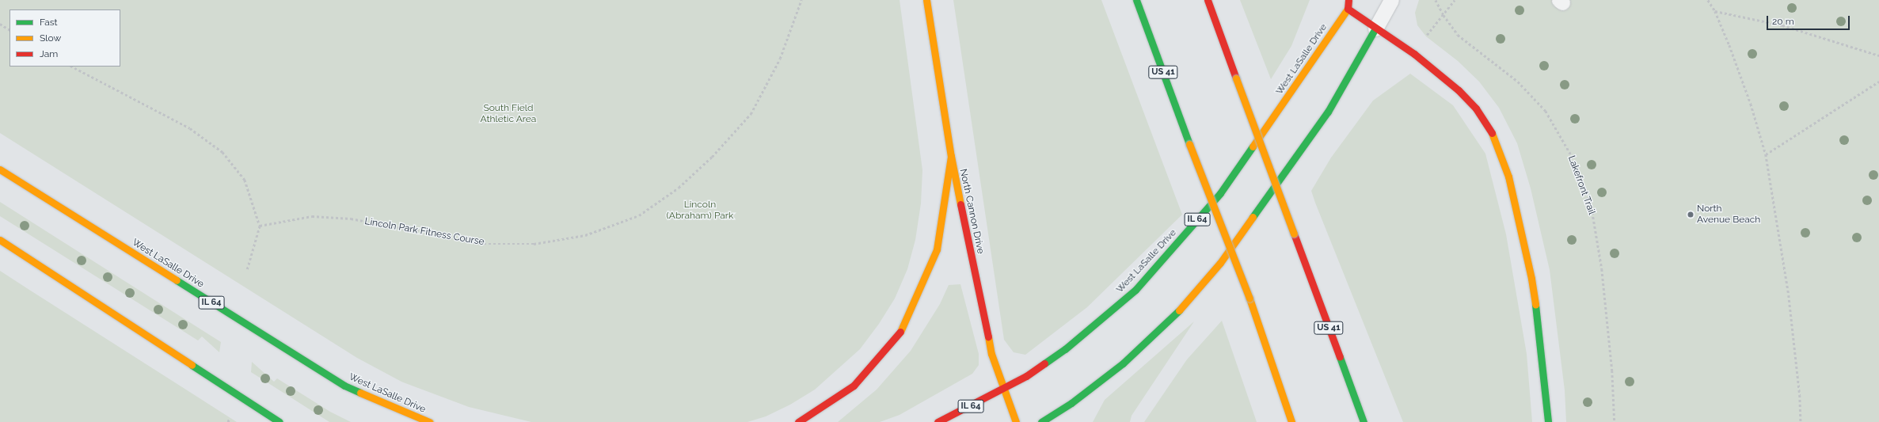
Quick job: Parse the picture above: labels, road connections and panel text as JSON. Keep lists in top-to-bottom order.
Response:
{
  "streets": {
    "main road": [
      "West LaSalle Drive",
      "US 41",
      "North Cannon Drive",
      "IL 64"
    ],
    "path": ["Lakefront Trail", "Lincoln Park Fitness Course"]
  },
  "crossings": [
    ["West LaSalle Drive", "North Cannon Drive"]
  ],
  "parks": ["South Field Athletic Area", "Lincoln (Abraham) Park"],
  "places": ["North Avenue Beach"],
  "legend": ["Fast", "Slow", "Jam"],
  "scale_bar": "20 m"
}
